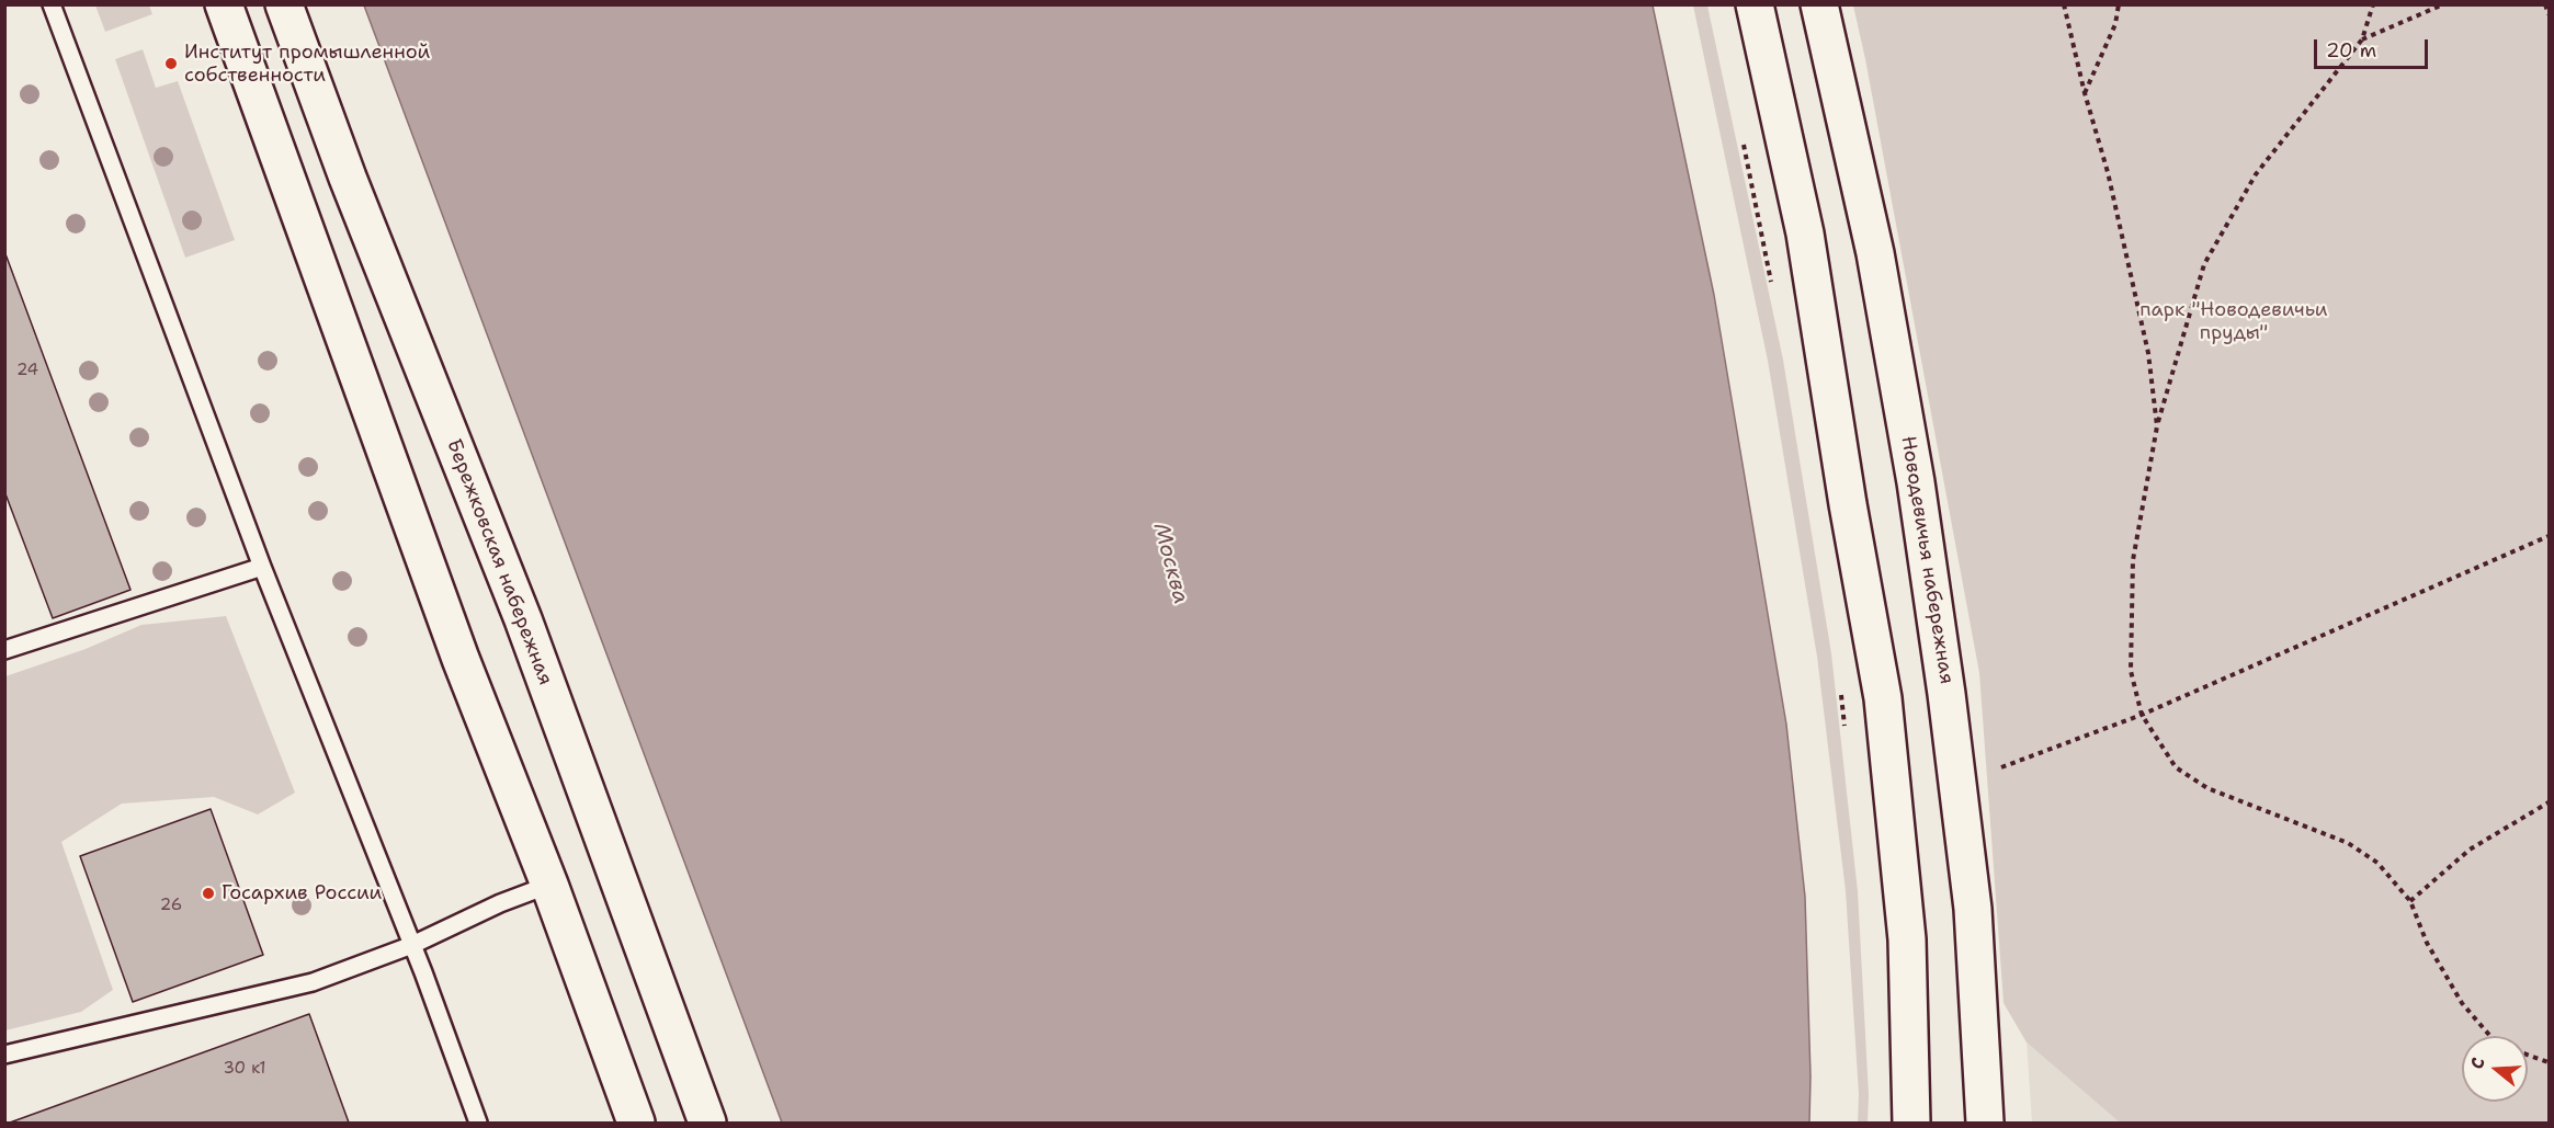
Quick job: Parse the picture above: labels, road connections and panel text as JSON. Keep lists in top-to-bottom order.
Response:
{
  "streets": {
    "main road": ["Новодевичья набережная", "Бережковская набережная"]
  },
  "water": ["Москва"],
  "parks": ["парк \"Новодевичьи пруды\""],
  "places": ["Институт промышленной собственности", "Госархив России"],
  "house_numbers": ["24", "26", "30 к1"],
  "scale_bar": "20 m",
  "north": "left"
}
